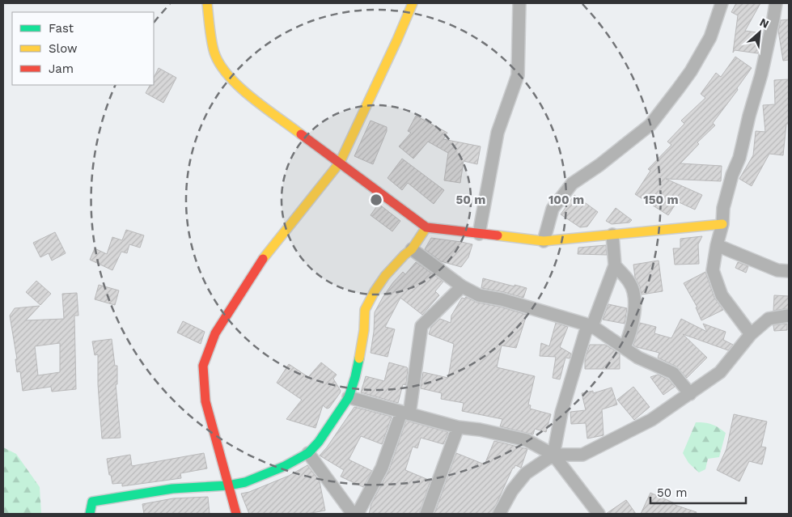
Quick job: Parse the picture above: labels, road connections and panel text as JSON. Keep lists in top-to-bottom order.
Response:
{
  "legend": ["Fast", "Slow", "Jam"],
  "scale_bar": "50 m",
  "north": "top right",
  "rings": ["50 m", "100 m", "150 m"]
}
